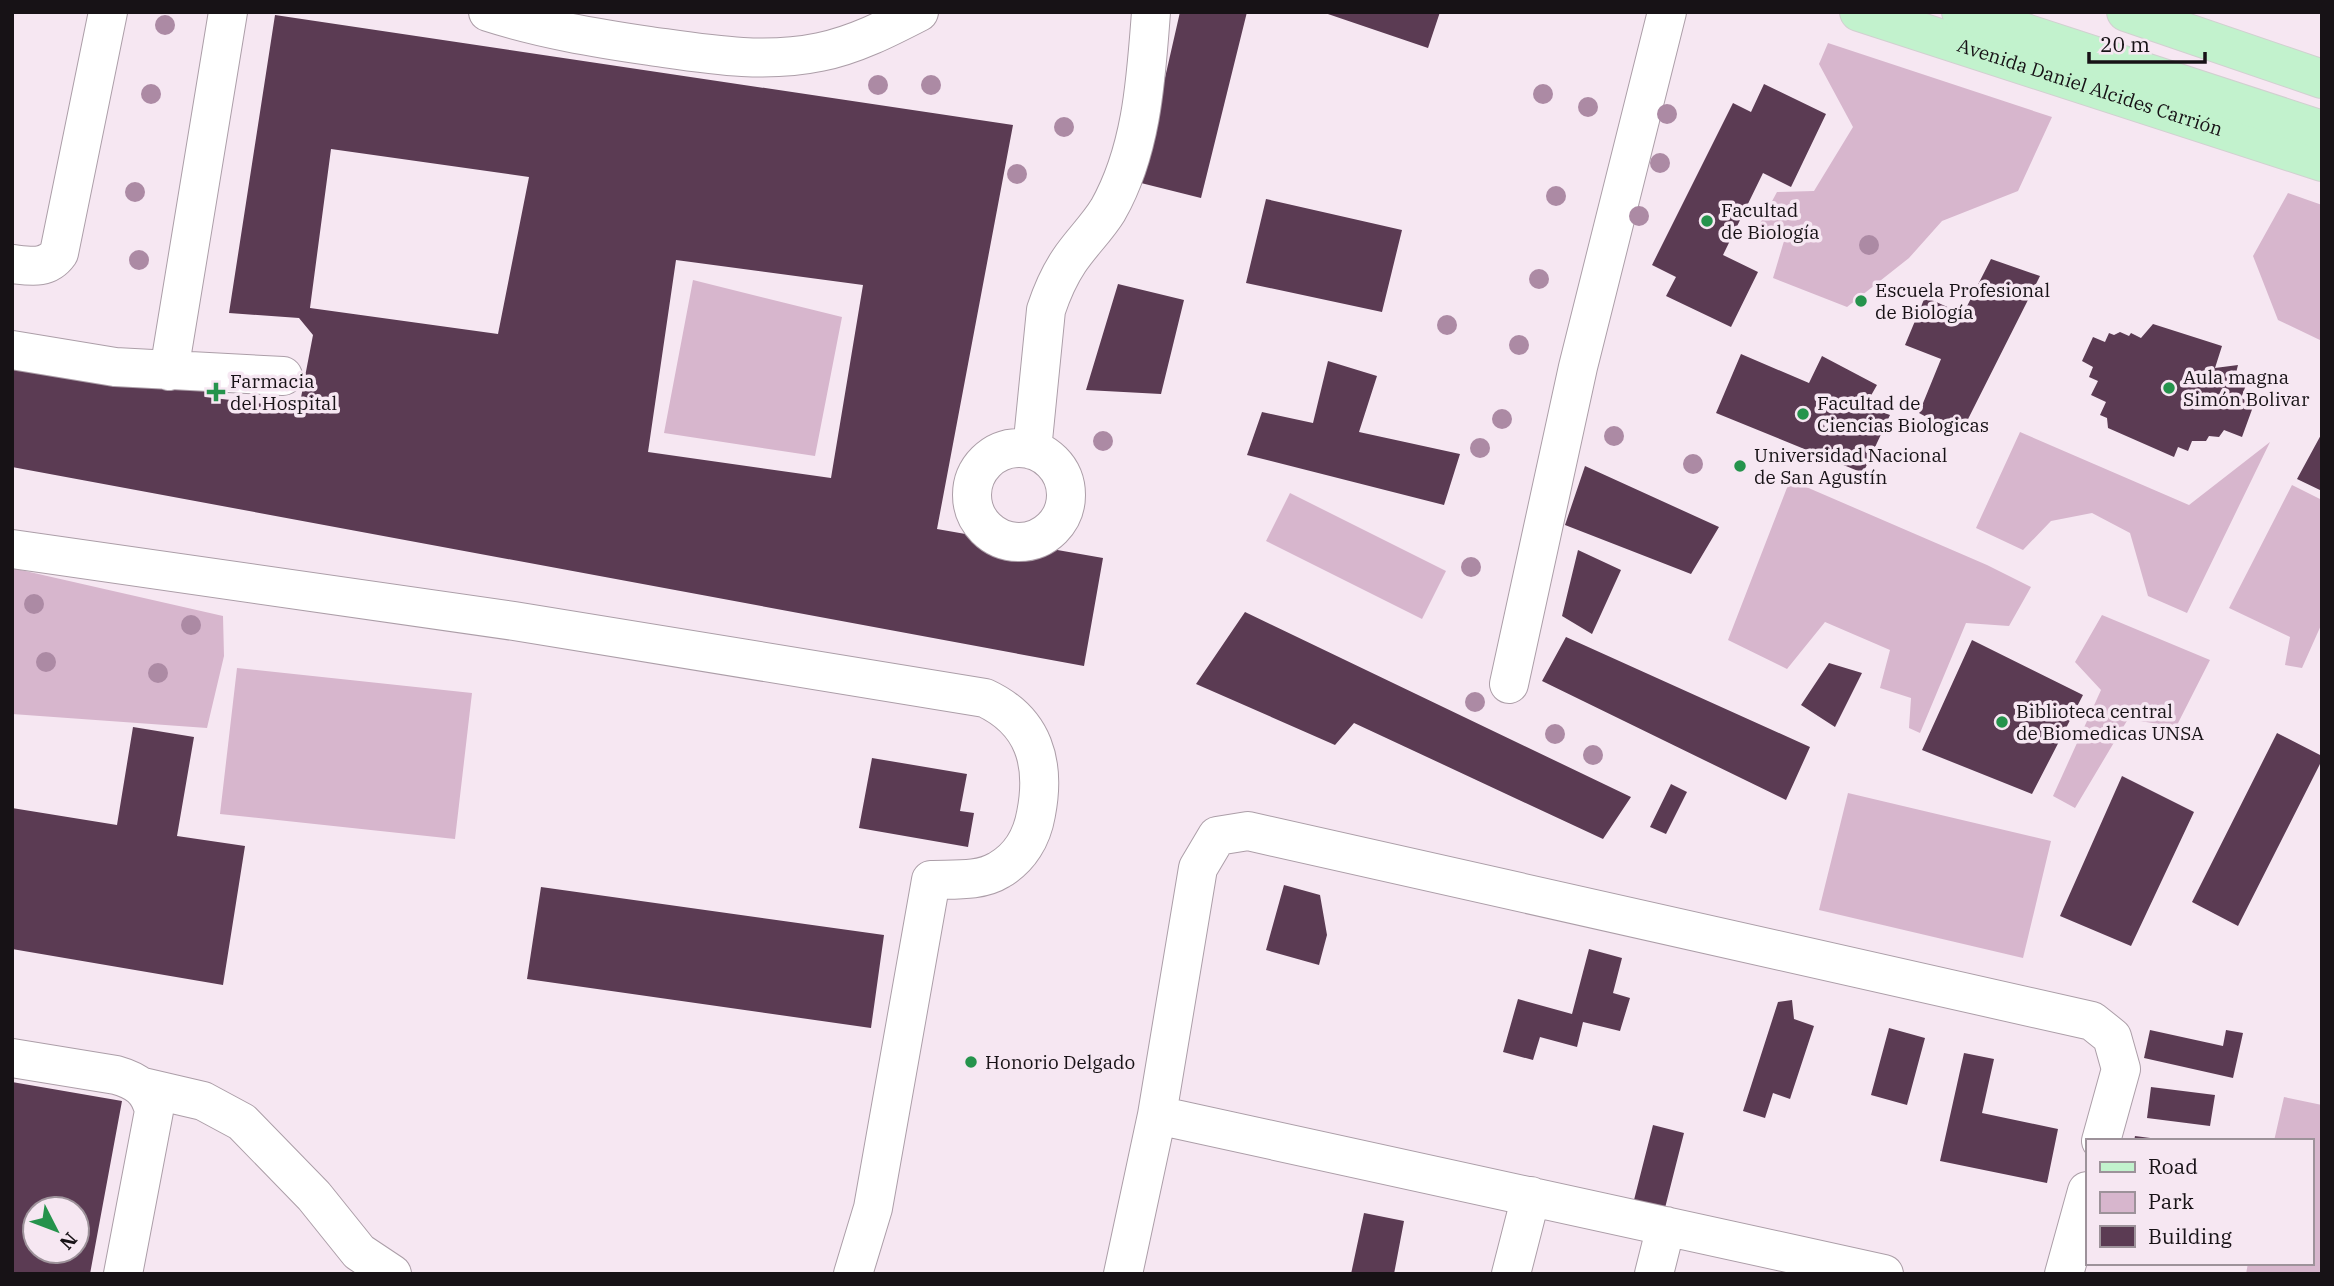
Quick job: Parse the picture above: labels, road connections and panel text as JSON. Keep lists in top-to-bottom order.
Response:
{
  "streets": {
    "main road": ["Avenida Daniel Alcides Carrión"]
  },
  "places": {
    "other": [
      "Facultad de Biología",
      "Escuela Profesional de Biología",
      "Aula magna Simón Bolivar",
      "Facultad de Ciencias Biologicas",
      "Universidad Nacional de San Agustín",
      "Biblioteca central de Biomedicas UNSA",
      "Honorio Delgado"
    ],
    "health": ["Farmacia del Hospital"]
  },
  "legend": ["Road", "Park", "Building"],
  "scale_bar": "20 m",
  "north": "bottom right"
}
